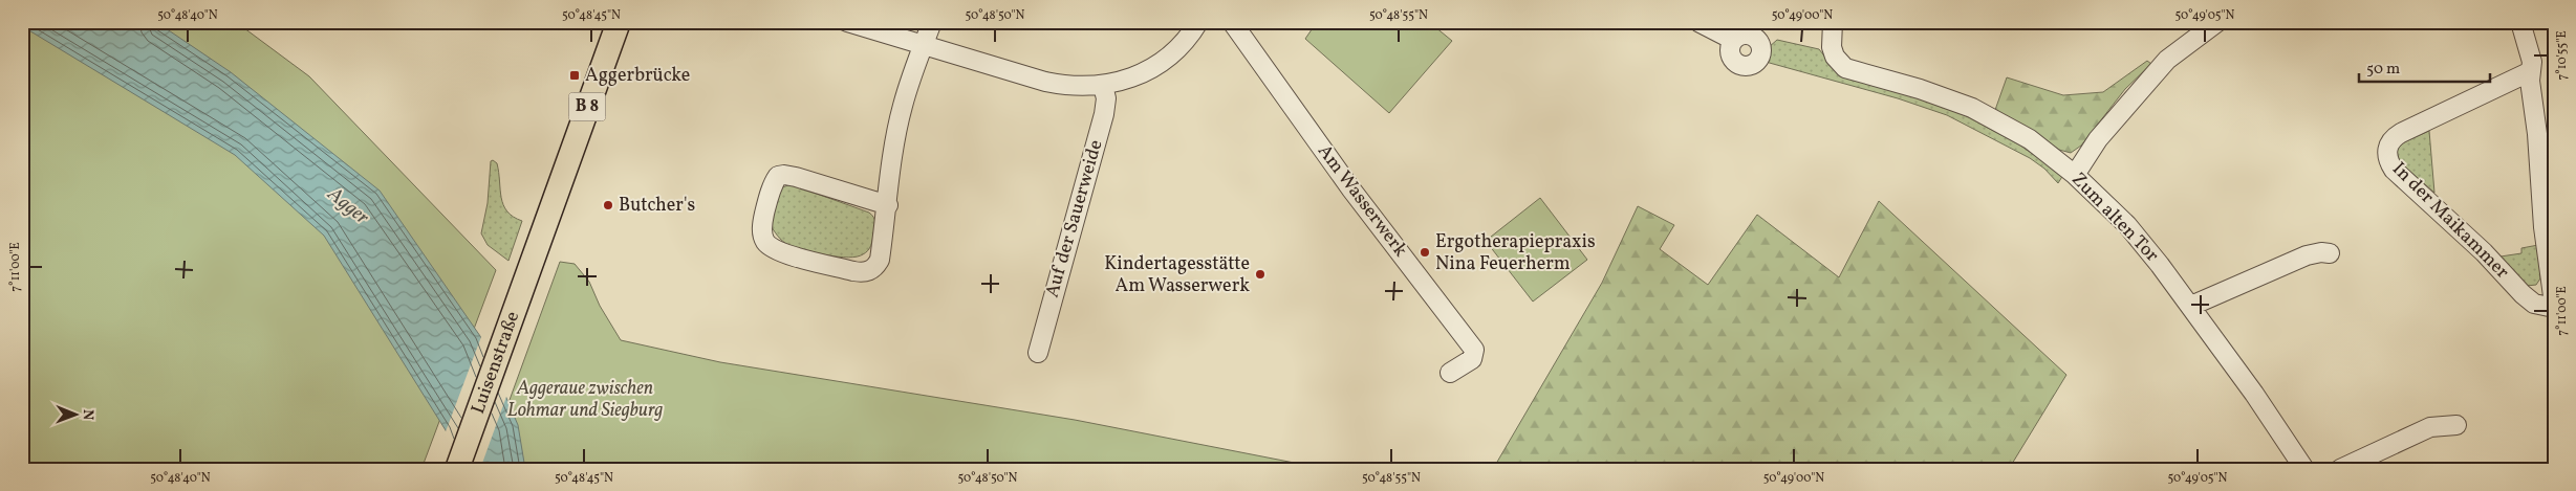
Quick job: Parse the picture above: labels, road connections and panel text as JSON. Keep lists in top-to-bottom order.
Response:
{
  "streets": {
    "main road": ["B 8", "Luisenstraße"],
    "street": [
      "Am Wasserwerk",
      "Zum alten Tor",
      "Auf der Sauerweide",
      "In der Maikammer"
    ]
  },
  "water": ["Agger"],
  "parks": ["Aggeraue zwischen Lohmar und Siegburg"],
  "places": {
    "transit": ["Aggerbrücke"],
    "other": ["Butcher's", "Ergotherapiepraxis Nina Feuerherm", "Kindertagesstätte Am Wasserwerk"]
  },
  "scale_bar": "50 m",
  "north": "right",
  "coordinates": [
    "50°48'40\"N",
    "50°48'45\"N",
    "50°48'50\"N",
    "50°48'55\"N",
    "50°49'00\"N",
    "50°49'05\"N",
    "7°10'55\"E",
    "7°11'00\"E"
  ]
}
